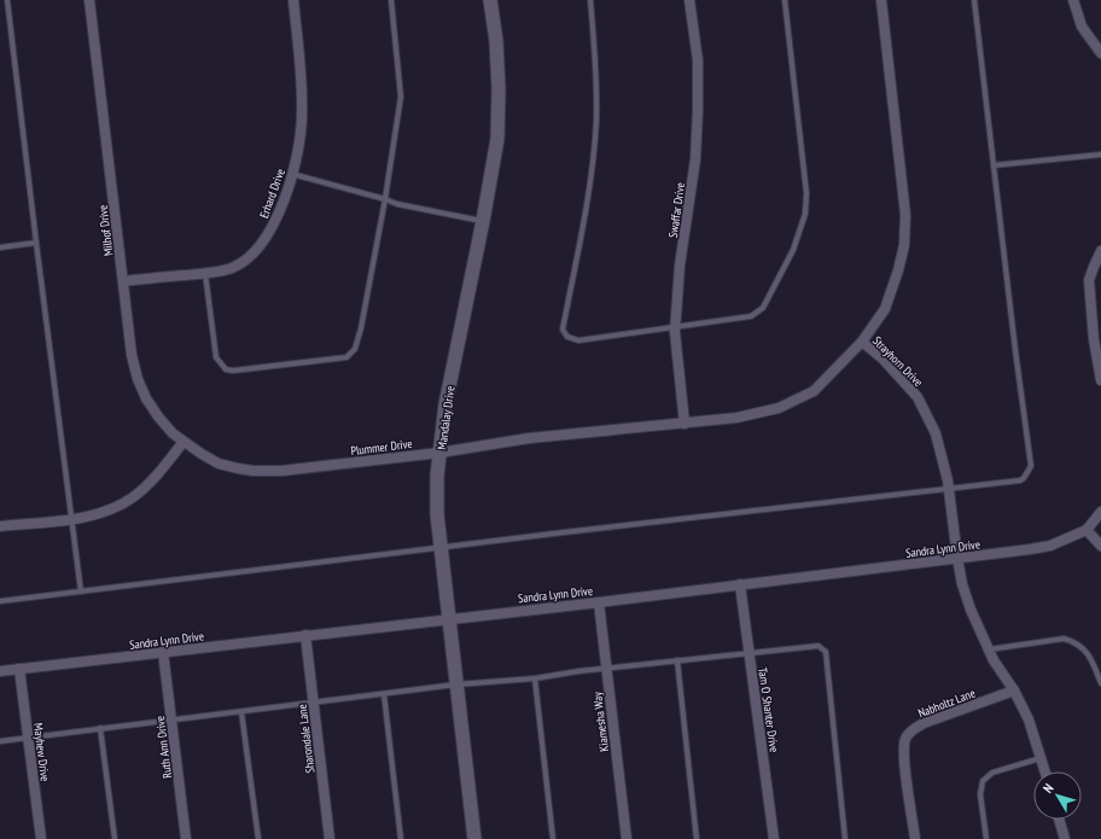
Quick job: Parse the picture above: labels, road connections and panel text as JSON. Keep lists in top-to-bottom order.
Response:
{
  "streets": {
    "street": [
      "Erhard Drive",
      "Swaffar Drive",
      "Milhof Drive",
      "Strayhorn Drive",
      "Mandalay Drive",
      "Plummer Drive",
      "Sandra Lynn Drive",
      "Nabholtz Lane",
      "Tam O Shanter Drive",
      "Kiamesha Way",
      "Sharondale Lane",
      "Ruth Ann Drive",
      "Mayhew Drive"
    ]
  },
  "crossings": [
    ["Erhard Drive", "Milhof Drive"],
    ["Swaffar Drive", "Plummer Drive"],
    ["Milhof Drive", "Plummer Drive"],
    ["Strayhorn Drive", "Plummer Drive"],
    ["Strayhorn Drive", "Sandra Lynn Drive"],
    ["Strayhorn Drive", "Nabholtz Lane"],
    ["Mandalay Drive", "Plummer Drive"],
    ["Mandalay Drive", "Sandra Lynn Drive"],
    ["Sandra Lynn Drive", "Tam O Shanter Drive"],
    ["Sandra Lynn Drive", "Kiamesha Way"],
    ["Sandra Lynn Drive", "Sharondale Lane"],
    ["Sandra Lynn Drive", "Ruth Ann Drive"],
    ["Sandra Lynn Drive", "Mayhew Drive"]
  ],
  "north": "top left"
}
